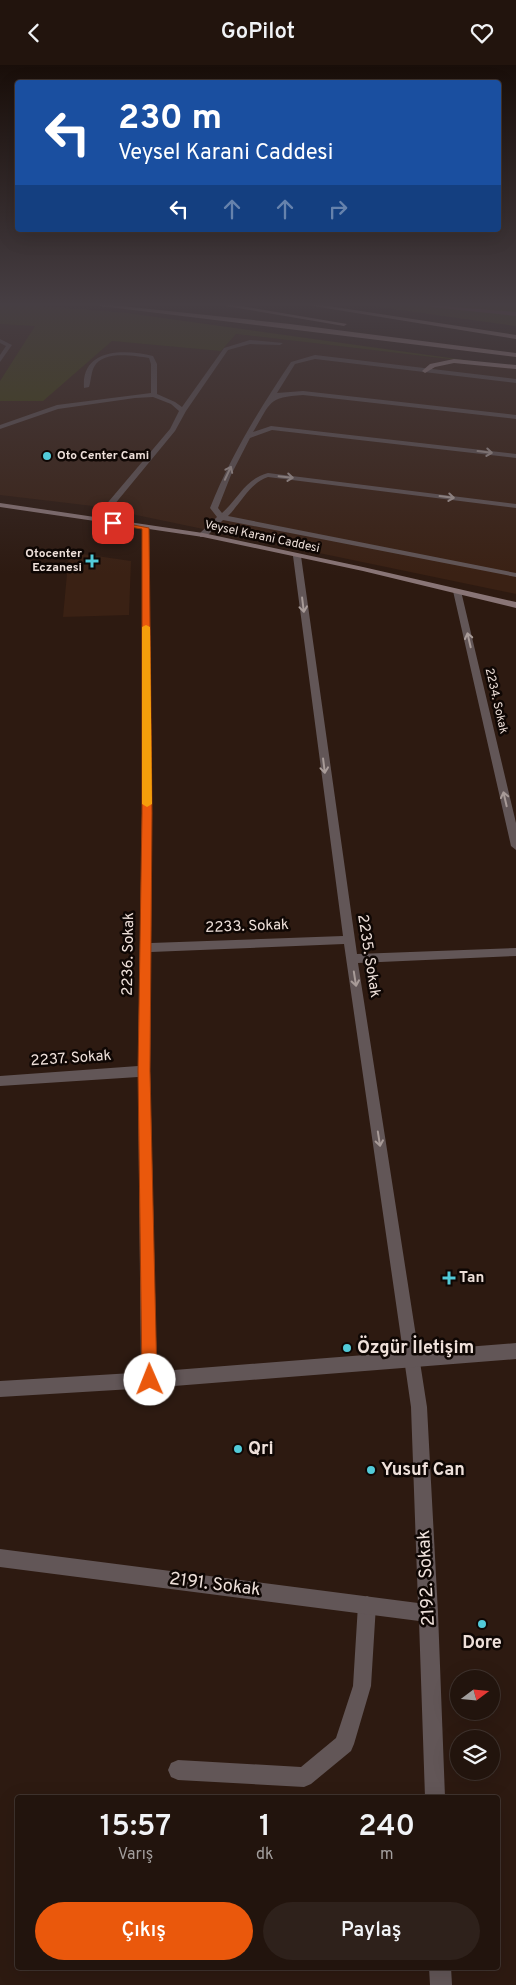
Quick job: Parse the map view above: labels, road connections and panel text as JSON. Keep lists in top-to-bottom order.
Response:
{
  "streets": {
    "main road": ["Veysel Karani Caddesi"],
    "street": [
      "2234. Sokak",
      "2233. Sokak",
      "2236. Sokak",
      "2235. Sokak",
      "2237. Sokak",
      "2192. Sokak",
      "2191. Sokak"
    ]
  },
  "crossings": [
    ["Veysel Karani Caddesi", "2234. Sokak"],
    ["Veysel Karani Caddesi", "2236. Sokak"],
    ["Veysel Karani Caddesi", "2235. Sokak"],
    ["2233. Sokak", "2236. Sokak"],
    ["2233. Sokak", "2235. Sokak"],
    ["2236. Sokak", "2237. Sokak"],
    ["2235. Sokak", "2192. Sokak"],
    ["2192. Sokak", "2191. Sokak"]
  ],
  "one_way": ["2234. Sokak", "2235. Sokak"],
  "places": {
    "other": [
      "Oto Center Cami",
      "Özgür İletişim",
      "Qri",
      "Yusuf Can",
      "Dore"
    ],
    "health": ["Otocenter Eczanesi", "Tan"]
  },
  "north": "right",
  "page": {
    "header": "GoPilot",
    "turn": ["230 m", "Veysel Karani Caddesi"],
    "eta": [
      "15:57",
      "Varış",
      "1",
      "dk",
      "240",
      "m"
    ],
    "buttons": ["Çıkış", "Paylaş"]
  }
}
